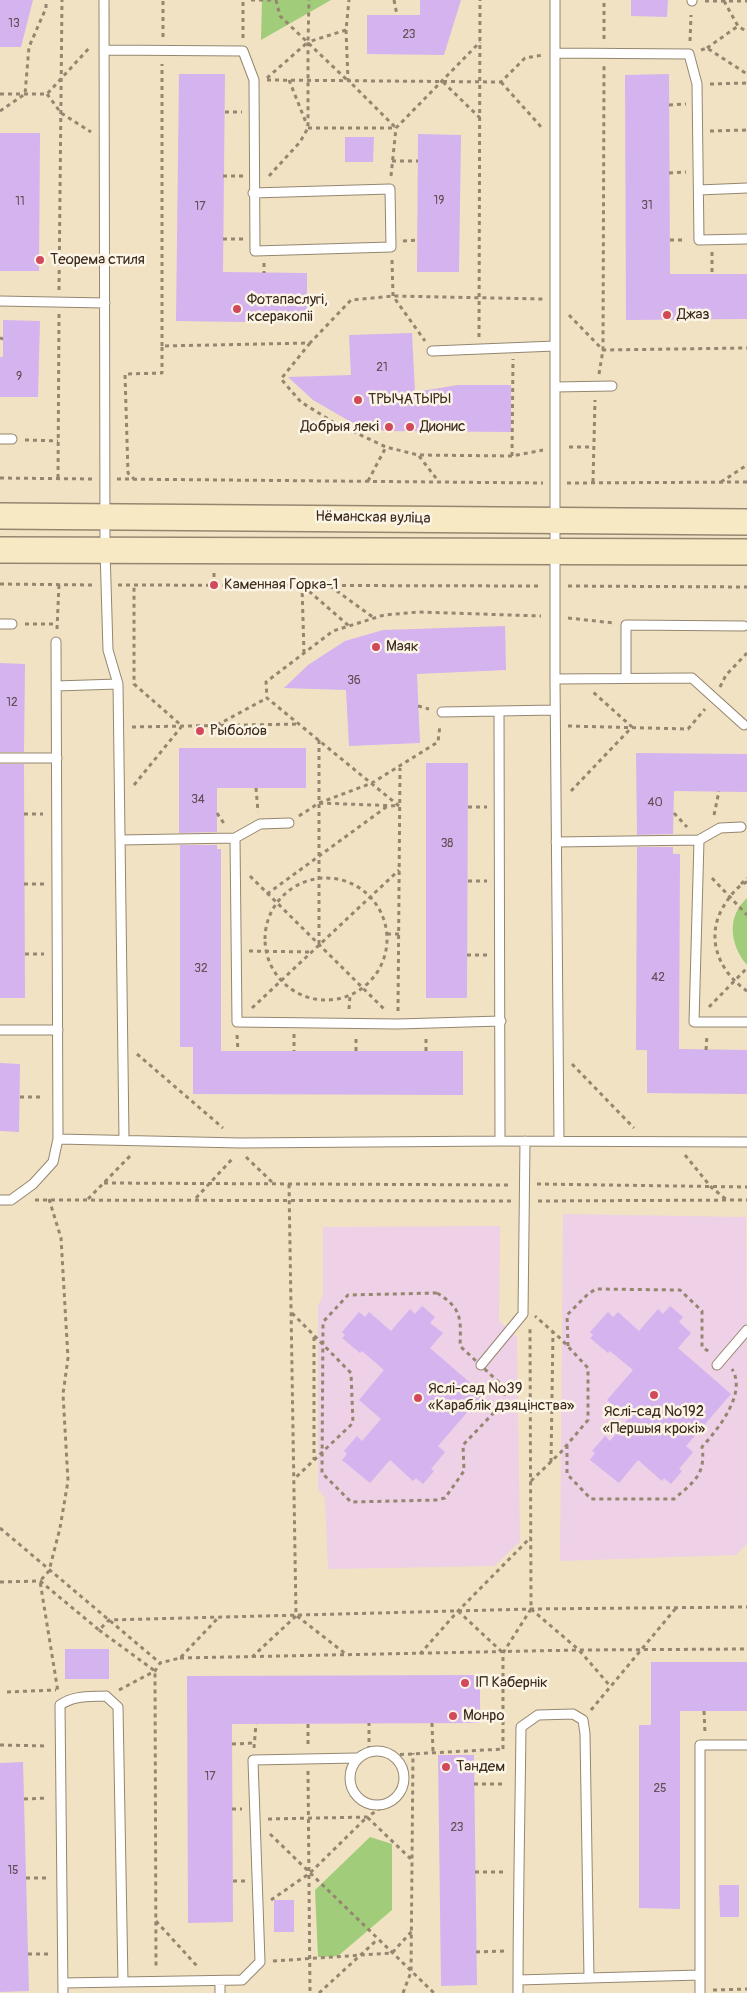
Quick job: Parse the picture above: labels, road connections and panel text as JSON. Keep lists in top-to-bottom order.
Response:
{
  "streets": {
    "main road": ["Нёманская вуліца"]
  },
  "places": [
    "Теорема стиля",
    "Фотапаслугі, ксеракопіі",
    "Джаз",
    "ТРЫЧАТЫРЫ",
    "Добрыя лекі",
    "Дионис",
    "Каменная Горка-1",
    "Маяк",
    "Рыболов",
    "Яслі-сад №192 «Першыя крокі»",
    "Яслі-сад №39 «Караблік дзяцінства»",
    "ІП Кабернік",
    "Монро",
    "Тандем"
  ],
  "house_numbers": [
    "13",
    "23",
    "19",
    "11",
    "31",
    "17",
    "21",
    "9",
    "36",
    "12",
    "34",
    "40",
    "38",
    "32",
    "42",
    "17",
    "25",
    "23",
    "15"
  ]
}
